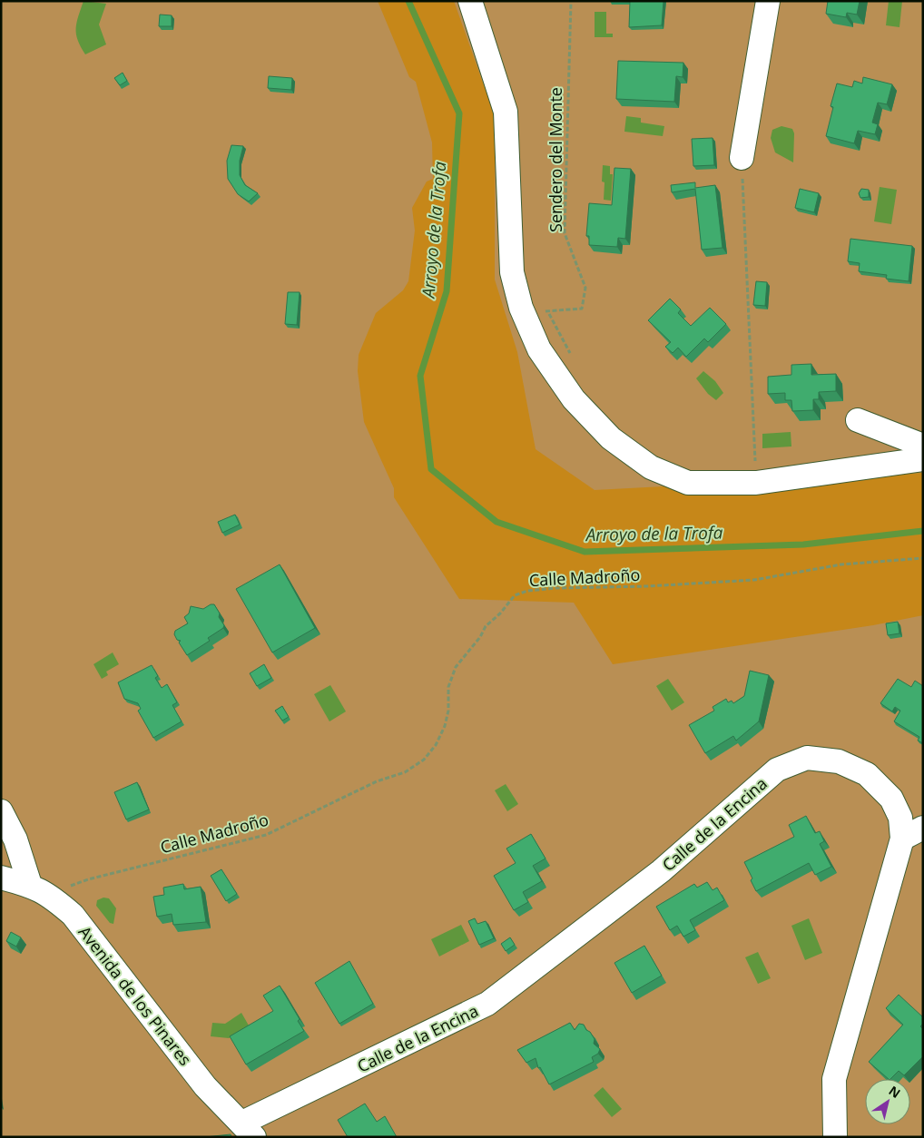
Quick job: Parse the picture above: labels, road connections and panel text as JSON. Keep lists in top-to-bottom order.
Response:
{
  "streets": {
    "street": ["Calle de la Encina", "Avenida de los Pinares"],
    "path": ["Sendero del Monte", "Calle Madroño"]
  },
  "crossings": [
    ["Calle Madroño", "Avenida de los Pinares"],
    ["Calle de la Encina", "Avenida de los Pinares"]
  ],
  "water": ["Arroyo de la Trofa"],
  "north": "top right"
}
